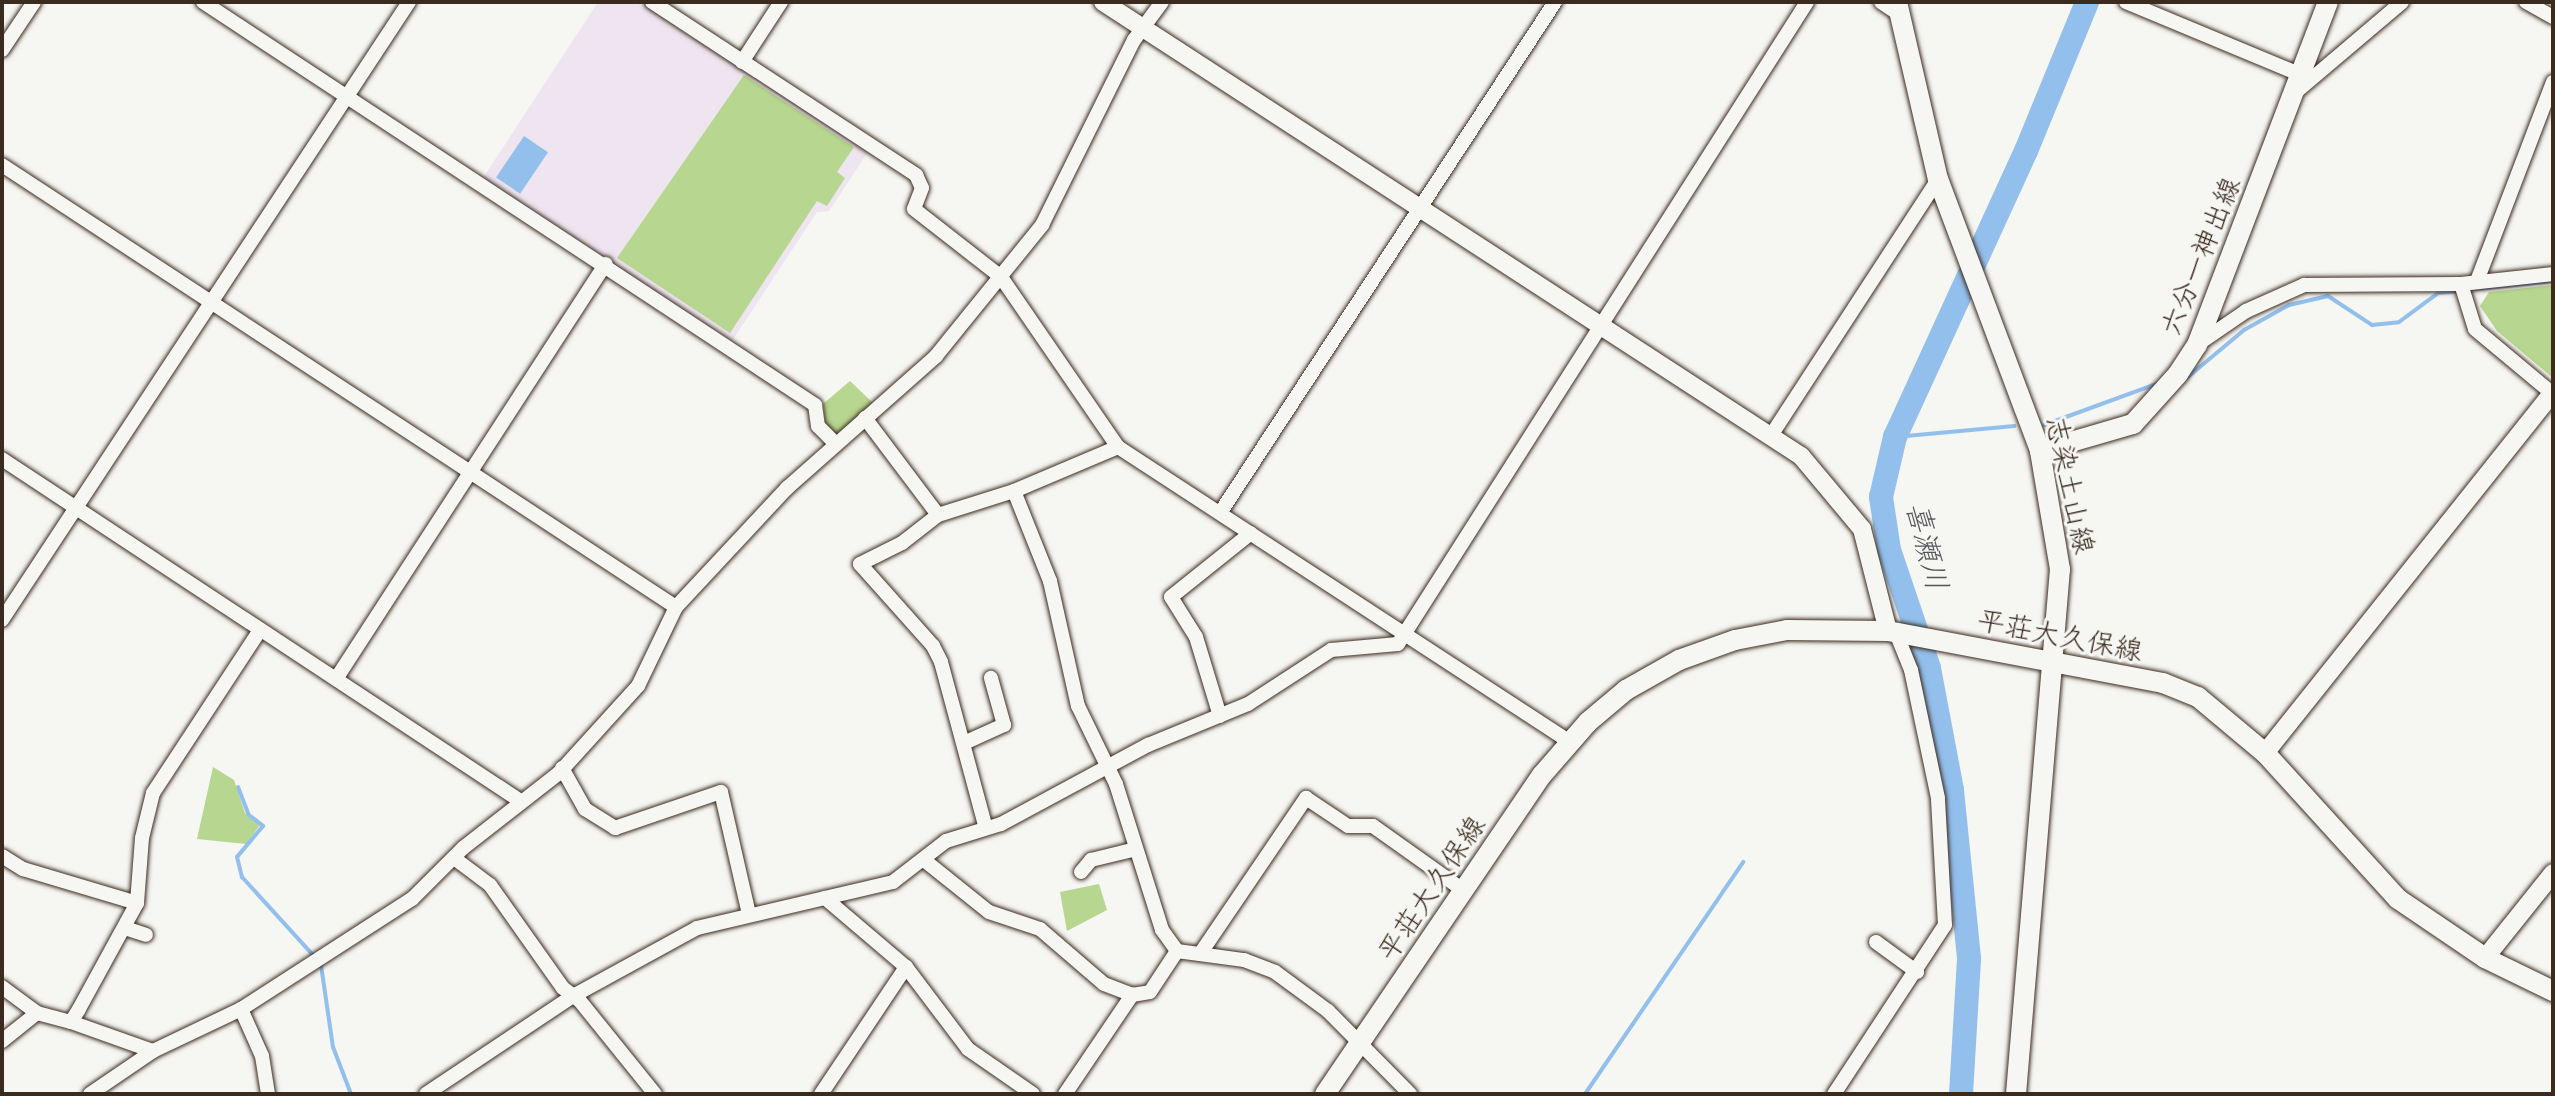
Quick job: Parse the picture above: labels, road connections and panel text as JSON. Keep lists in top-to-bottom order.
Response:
{
  "streets": {
    "main road": ["六分一神出線", "志染土山線", "平荘大久保線"]
  },
  "crossings": [
    ["六分一神出線", "志染土山線"],
    ["志染土山線", "平荘大久保線"]
  ],
  "water": ["喜瀬川"]
}
